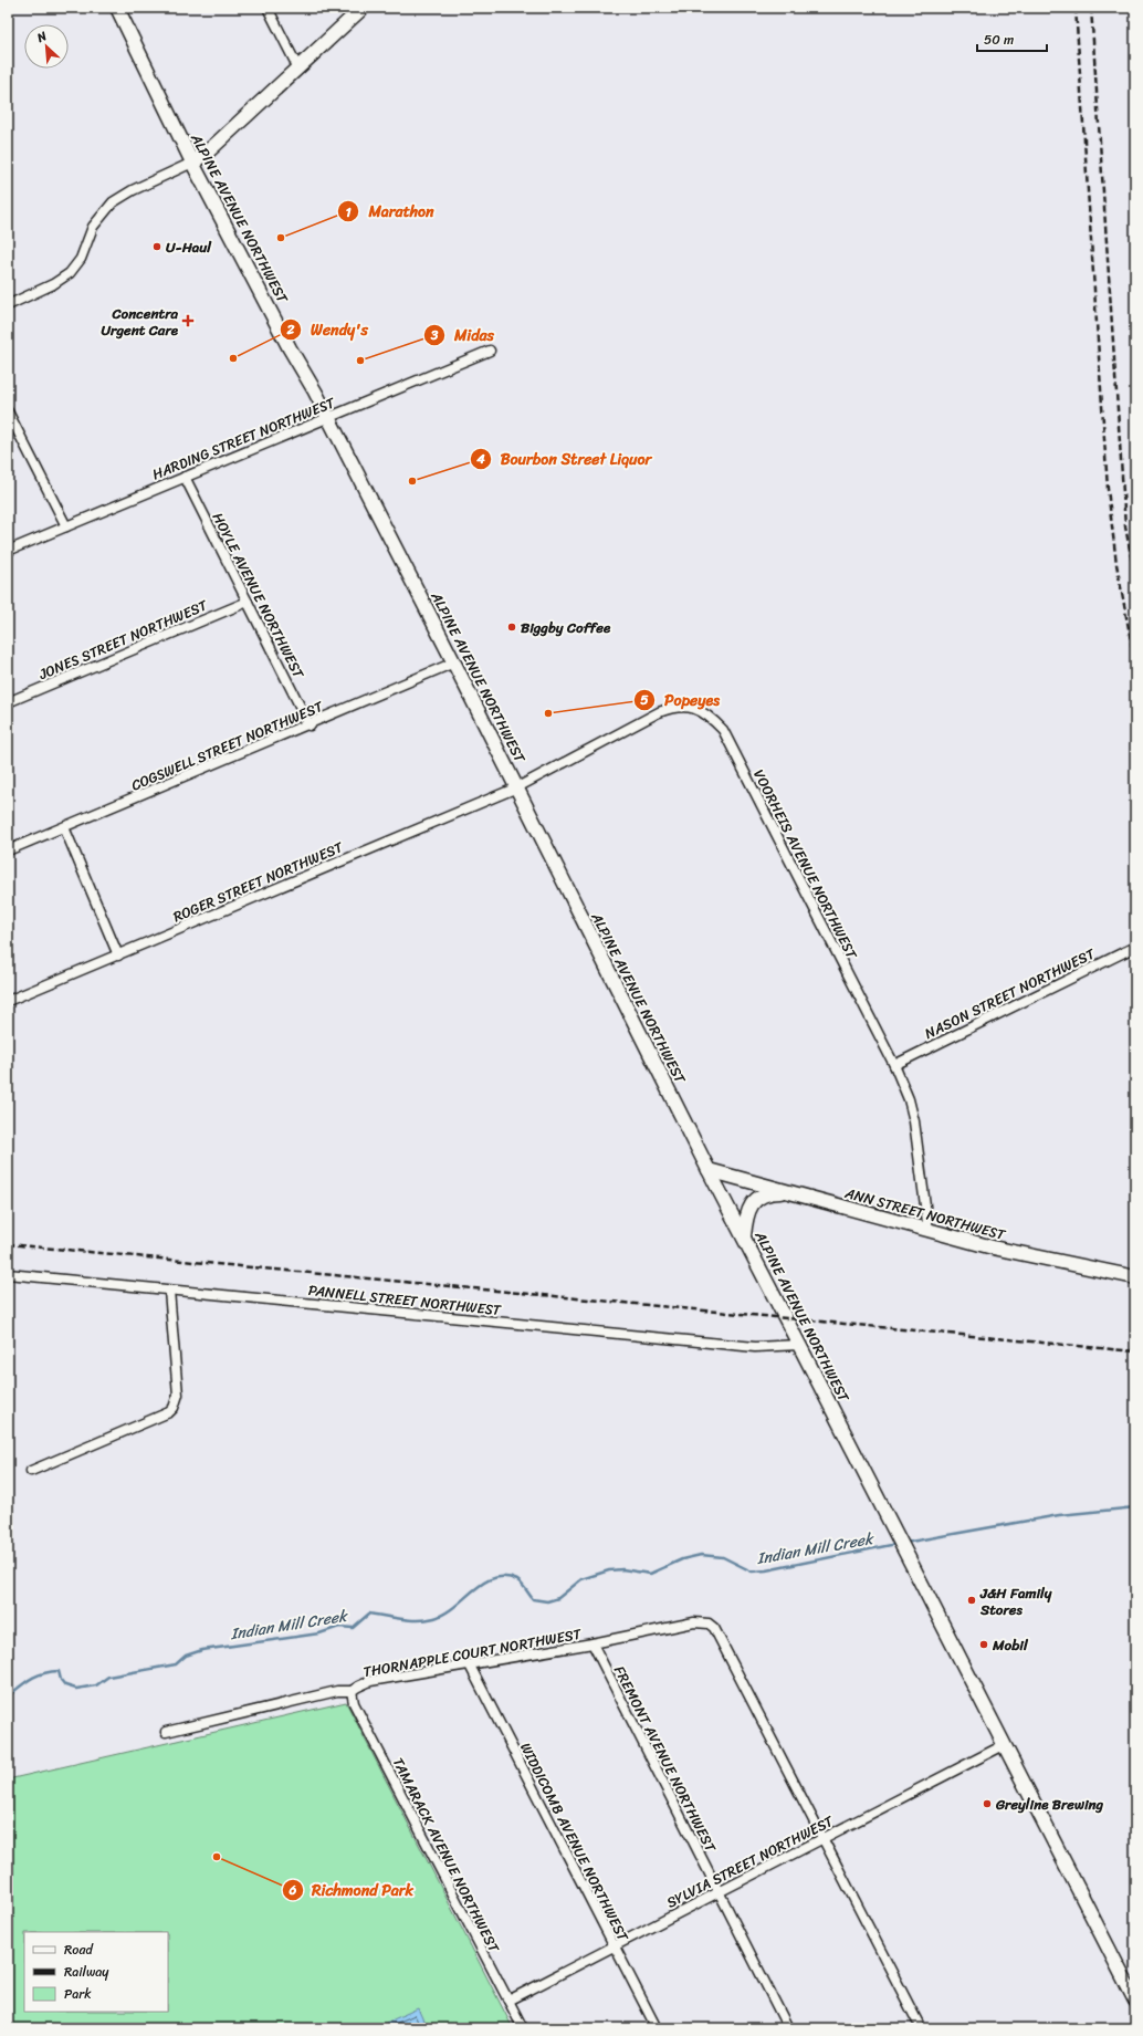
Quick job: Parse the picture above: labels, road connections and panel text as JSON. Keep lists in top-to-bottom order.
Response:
{
  "streets": {
    "main road": ["ALPINE AVENUE NORTHWEST", "ANN STREET NORTHWEST"],
    "street": [
      "HARDING STREET NORTHWEST",
      "HOYLE AVENUE NORTHWEST",
      "JONES STREET NORTHWEST",
      "COGSWELL STREET NORTHWEST",
      "VOORHEIS AVENUE NORTHWEST",
      "ROGER STREET NORTHWEST",
      "NASON STREET NORTHWEST",
      "PANNELL STREET NORTHWEST",
      "THORNAPPLE COURT NORTHWEST",
      "FREMONT AVENUE NORTHWEST",
      "WIDDICOMB AVENUE NORTHWEST",
      "TAMARACK AVENUE NORTHWEST",
      "SYLVIA STREET NORTHWEST"
    ]
  },
  "crossings": [
    ["ALPINE AVENUE NORTHWEST", "HARDING STREET NORTHWEST"],
    ["ALPINE AVENUE NORTHWEST", "COGSWELL STREET NORTHWEST"],
    ["ALPINE AVENUE NORTHWEST", "VOORHEIS AVENUE NORTHWEST"],
    ["ALPINE AVENUE NORTHWEST", "ROGER STREET NORTHWEST"],
    ["ALPINE AVENUE NORTHWEST", "ANN STREET NORTHWEST"],
    ["ALPINE AVENUE NORTHWEST", "PANNELL STREET NORTHWEST"],
    ["ALPINE AVENUE NORTHWEST", "SYLVIA STREET NORTHWEST"],
    ["HARDING STREET NORTHWEST", "HOYLE AVENUE NORTHWEST"],
    ["HOYLE AVENUE NORTHWEST", "JONES STREET NORTHWEST"],
    ["HOYLE AVENUE NORTHWEST", "COGSWELL STREET NORTHWEST"],
    ["VOORHEIS AVENUE NORTHWEST", "ROGER STREET NORTHWEST"],
    ["VOORHEIS AVENUE NORTHWEST", "NASON STREET NORTHWEST"],
    ["VOORHEIS AVENUE NORTHWEST", "ANN STREET NORTHWEST"],
    ["THORNAPPLE COURT NORTHWEST", "FREMONT AVENUE NORTHWEST"],
    ["THORNAPPLE COURT NORTHWEST", "WIDDICOMB AVENUE NORTHWEST"],
    ["THORNAPPLE COURT NORTHWEST", "TAMARACK AVENUE NORTHWEST"],
    ["THORNAPPLE COURT NORTHWEST", "SYLVIA STREET NORTHWEST"],
    ["FREMONT AVENUE NORTHWEST", "SYLVIA STREET NORTHWEST"],
    ["WIDDICOMB AVENUE NORTHWEST", "SYLVIA STREET NORTHWEST"],
    ["TAMARACK AVENUE NORTHWEST", "SYLVIA STREET NORTHWEST"]
  ],
  "water": ["Indian Mill Creek"],
  "places": {
    "other": [
      "Marathon",
      "U-Haul",
      "Wendy's",
      "Midas",
      "Bourbon Street Liquor",
      "Biggby Coffee",
      "Popeyes",
      "J&H Family Stores",
      "Mobil",
      "Greyline Brewing",
      "Richmond Park"
    ],
    "health": ["Concentra Urgent Care"]
  },
  "legend": ["Road", "Railway", "Park"],
  "scale_bar": "50 m",
  "north": "top left"
}
